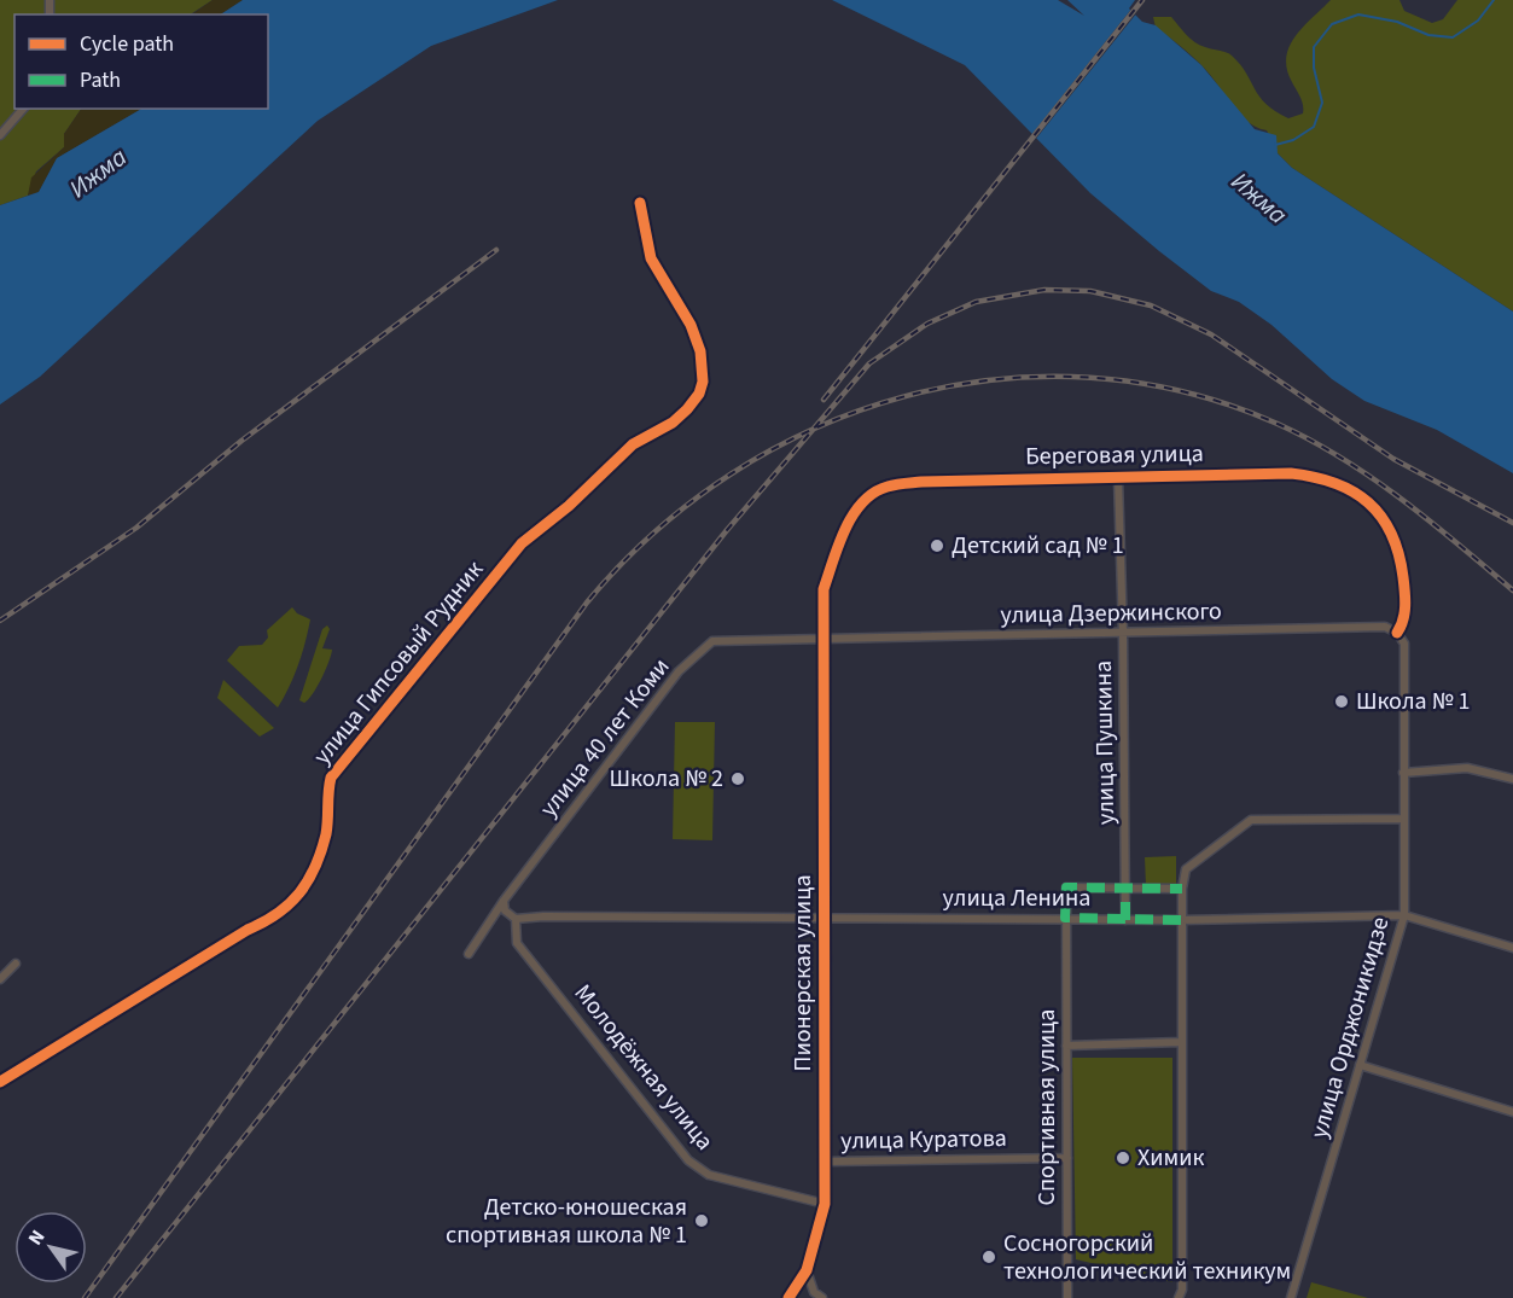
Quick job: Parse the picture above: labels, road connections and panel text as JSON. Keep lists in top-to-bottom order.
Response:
{
  "streets": {
    "street": [
      "Береговая улица",
      "улица Дзержинского",
      "улица Гипсовый Рудник",
      "улица 40 лет Коми",
      "улица Пушкина",
      "улица Ленина",
      "Пионерская улица",
      "улица Орджоникидзе",
      "Молодёжная улица",
      "Спортивная улица",
      "улица Куратова"
    ]
  },
  "crossings": [
    ["Береговая улица", "улица Дзержинского"],
    ["Береговая улица", "улица 40 лет Коми"],
    ["Береговая улица", "улица Пушкина"],
    ["Береговая улица", "Пионерская улица"],
    ["Береговая улица", "улица Орджоникидзе"],
    ["улица Дзержинского", "улица 40 лет Коми"],
    ["улица Дзержинского", "улица Пушкина"],
    ["улица Дзержинского", "Пионерская улица"],
    ["улица Дзержинского", "улица Орджоникидзе"],
    ["улица 40 лет Коми", "Пионерская улица"],
    ["улица 40 лет Коми", "Молодёжная улица"],
    ["улица Пушкина", "улица Ленина"],
    ["улица Пушкина", "Спортивная улица"],
    ["улица Ленина", "Пионерская улица"],
    ["улица Ленина", "улица Орджоникидзе"],
    ["улица Ленина", "Молодёжная улица"],
    ["улица Ленина", "Спортивная улица"],
    ["Пионерская улица", "Молодёжная улица"],
    ["Пионерская улица", "улица Куратова"],
    ["Спортивная улица", "улица Куратова"]
  ],
  "water": ["Ижма"],
  "places": [
    "Детский сад № 1",
    "Школа № 1",
    "Школа № 2",
    "Химик",
    "Детско-юношеская спортивная школа № 1",
    "Сосногорский технологический техникум"
  ],
  "legend": ["Cycle path", "Path"],
  "north": "top left"
}
